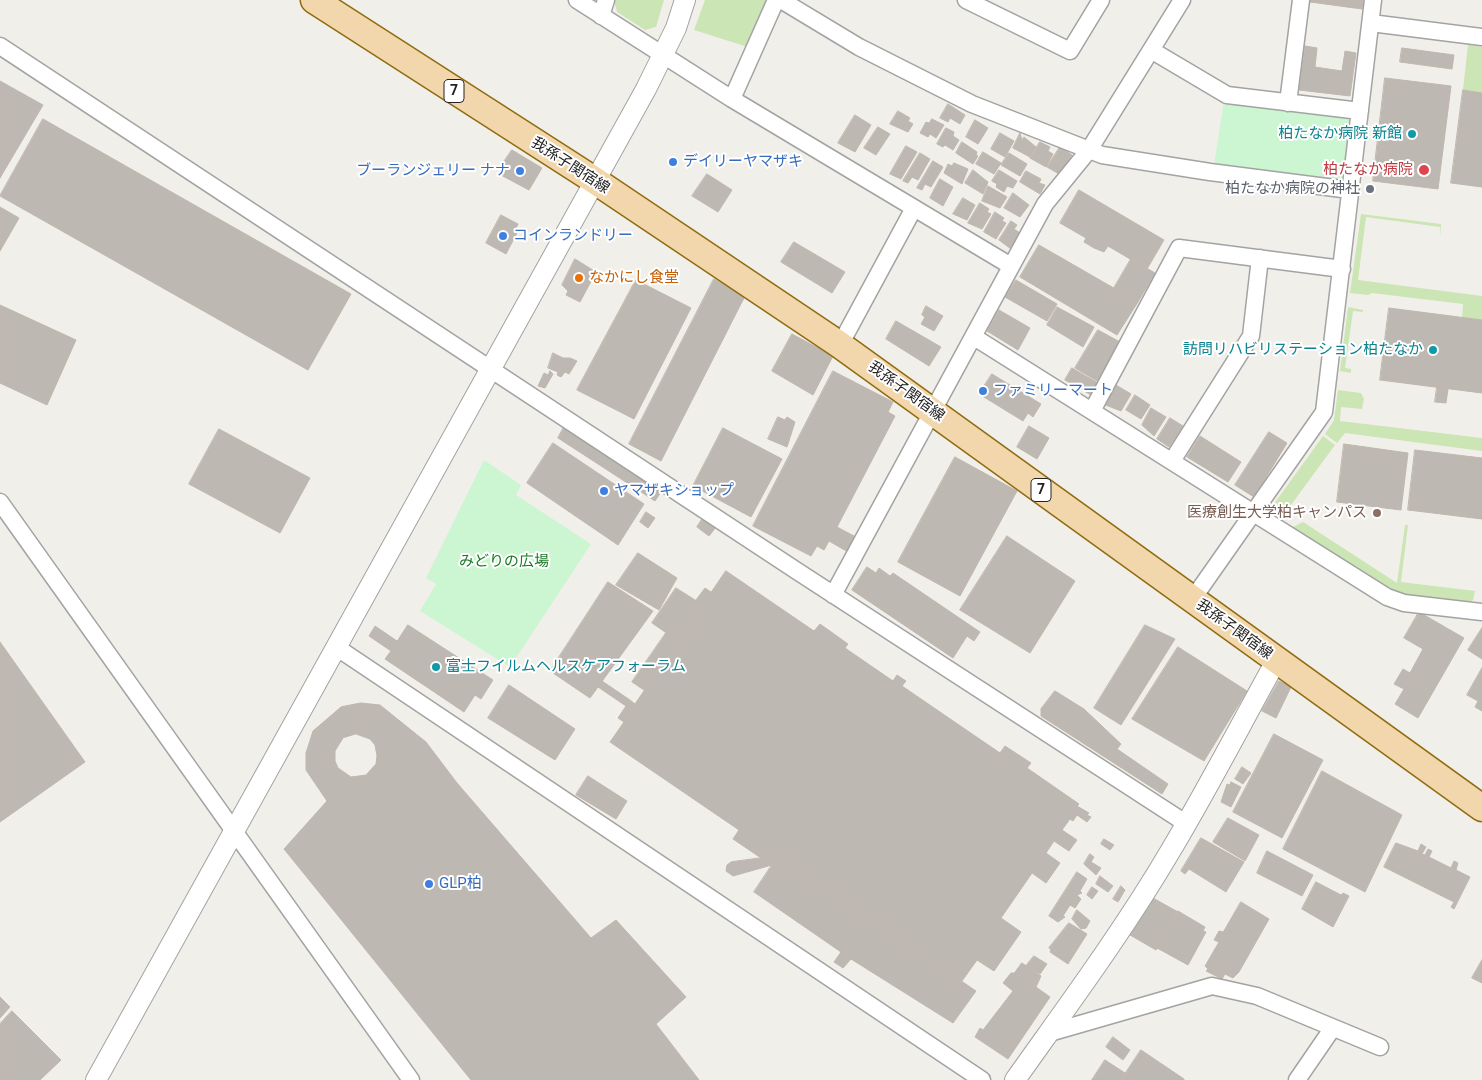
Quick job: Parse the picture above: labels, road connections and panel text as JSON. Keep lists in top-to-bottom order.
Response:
{
  "streets": {
    "main road": ["7", "我孫子関宿線"]
  },
  "parks": ["みどりの広場"],
  "places": [
    "柏たなか病院 新館",
    "デイリーヤマザキ",
    "柏たなか病院",
    "ブーランジェリー ナナ",
    "柏たなか病院の神社",
    "コインランドリー",
    "なかにし食堂",
    "訪問リハビリステーション柏たなか",
    "ファミリーマート",
    "ヤマザキショップ",
    "医療創生大学柏キャンパス",
    "富士フイルムヘルスケアフォーラム",
    "GLP柏"
  ]
}
